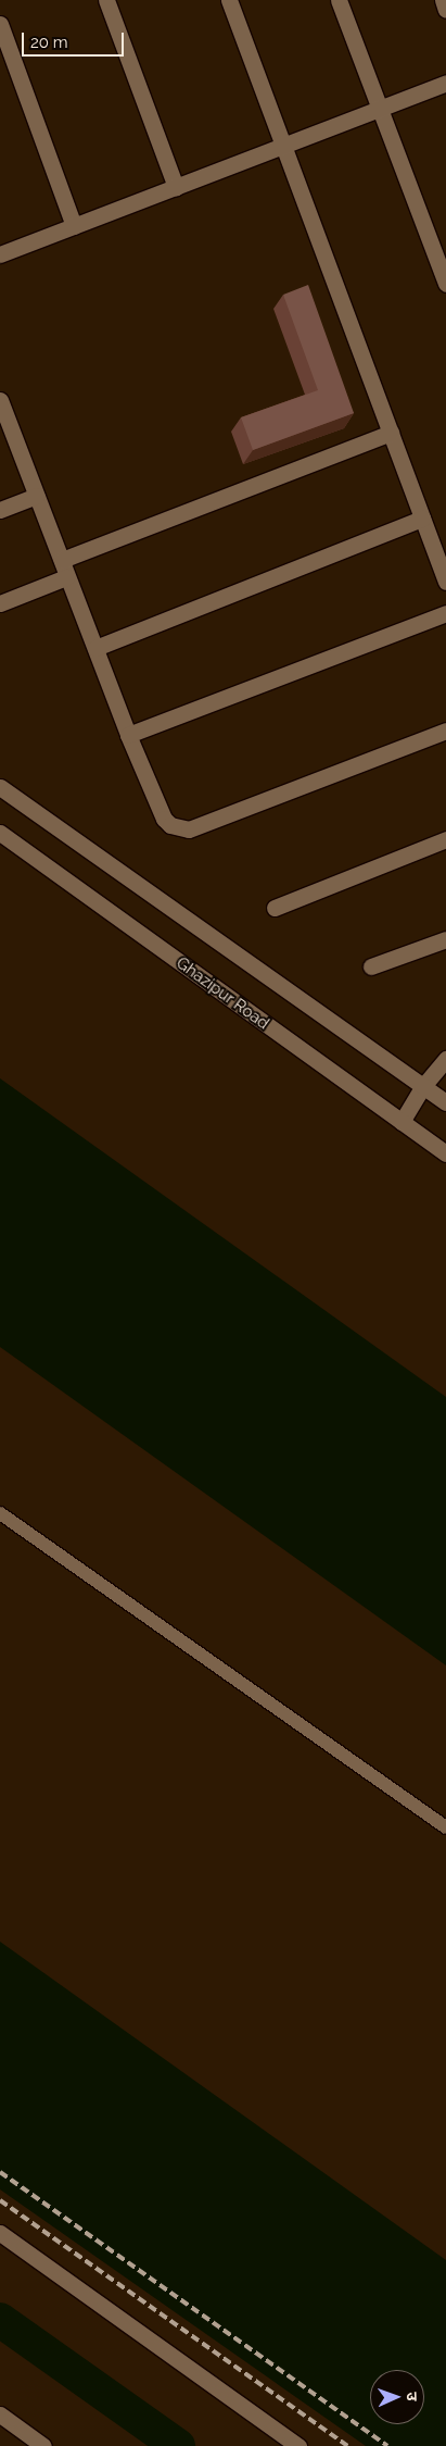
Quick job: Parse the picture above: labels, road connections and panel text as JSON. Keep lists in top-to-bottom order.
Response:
{
  "streets": {
    "street": ["Ghazipur Road"]
  },
  "scale_bar": "20 m",
  "north": "right"
}
